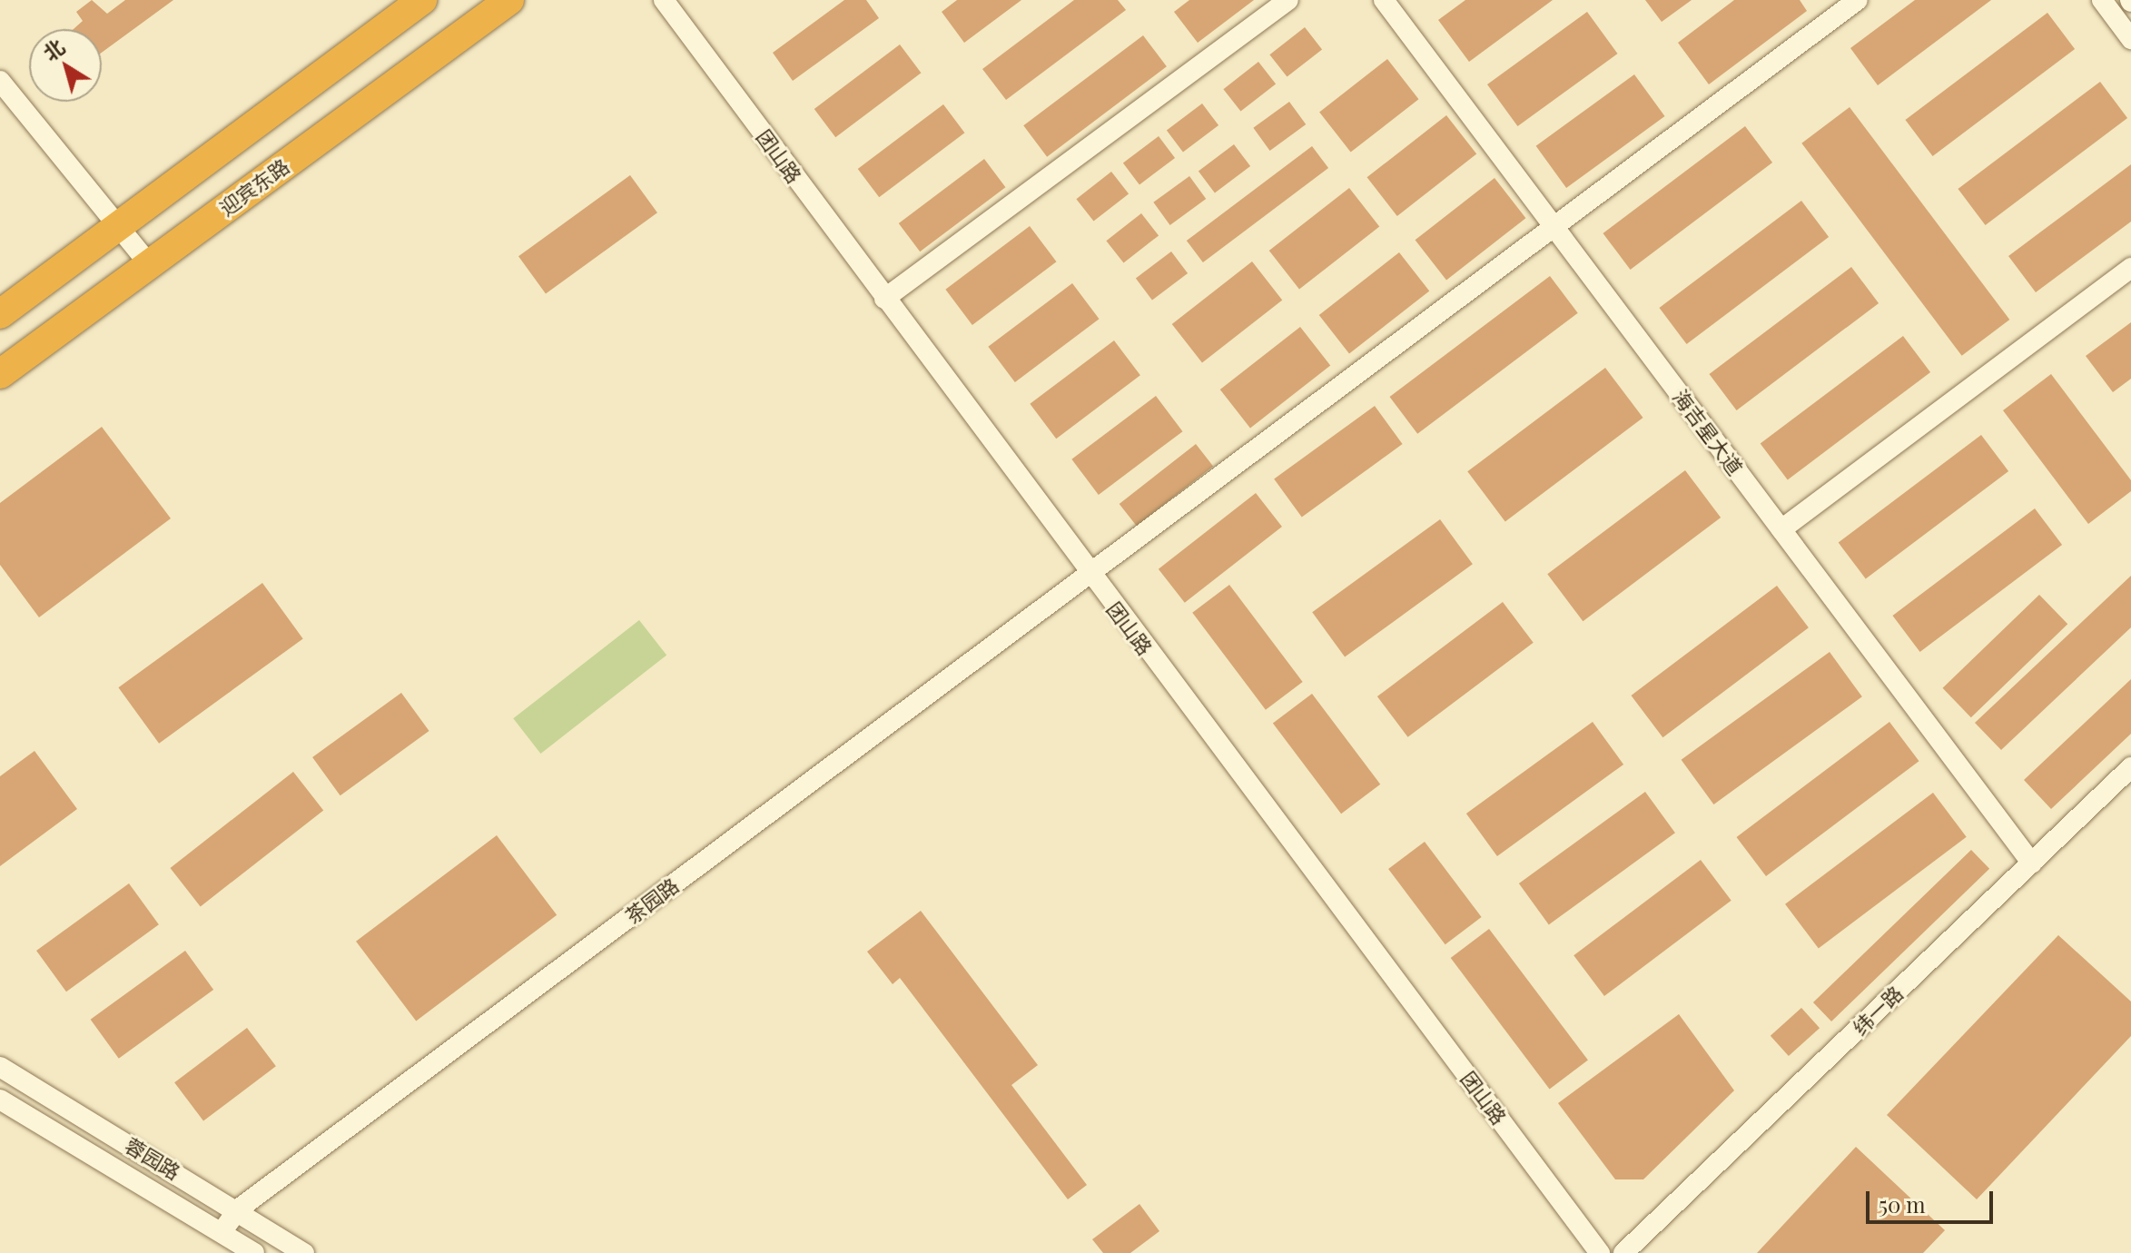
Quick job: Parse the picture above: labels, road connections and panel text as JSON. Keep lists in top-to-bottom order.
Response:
{
  "streets": {
    "highway": ["迎宾东路"],
    "street": [
      "团山路",
      "海吉星大道",
      "茶园路",
      "纬一路",
      "蓉园路"
    ]
  },
  "crossings": [
    ["团山路", "茶园路"],
    ["海吉星大道", "茶园路"],
    ["海吉星大道", "纬一路"],
    ["茶园路", "蓉园路"]
  ],
  "scale_bar": "50 m",
  "north": "top left"
}
